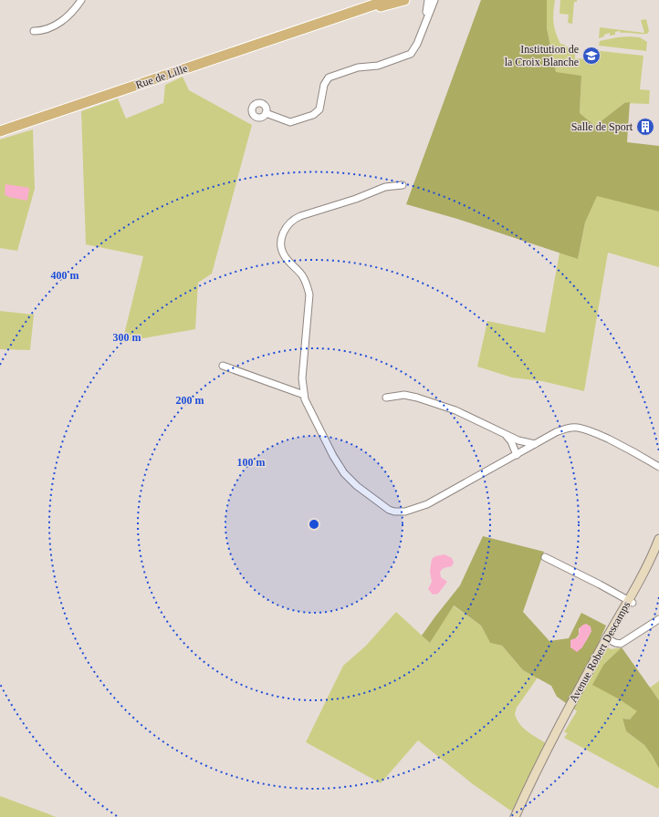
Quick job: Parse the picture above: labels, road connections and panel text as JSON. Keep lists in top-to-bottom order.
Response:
{
  "streets": {
    "main road": ["Rue de Lille", "Avenue Robert Descamps"]
  },
  "places": {
    "school or university": ["Institution de la Croix Blanche"],
    "building": ["Salle de Sport"]
  },
  "rings": [
    "400 m",
    "300 m",
    "200 m",
    "100 m"
  ]
}
